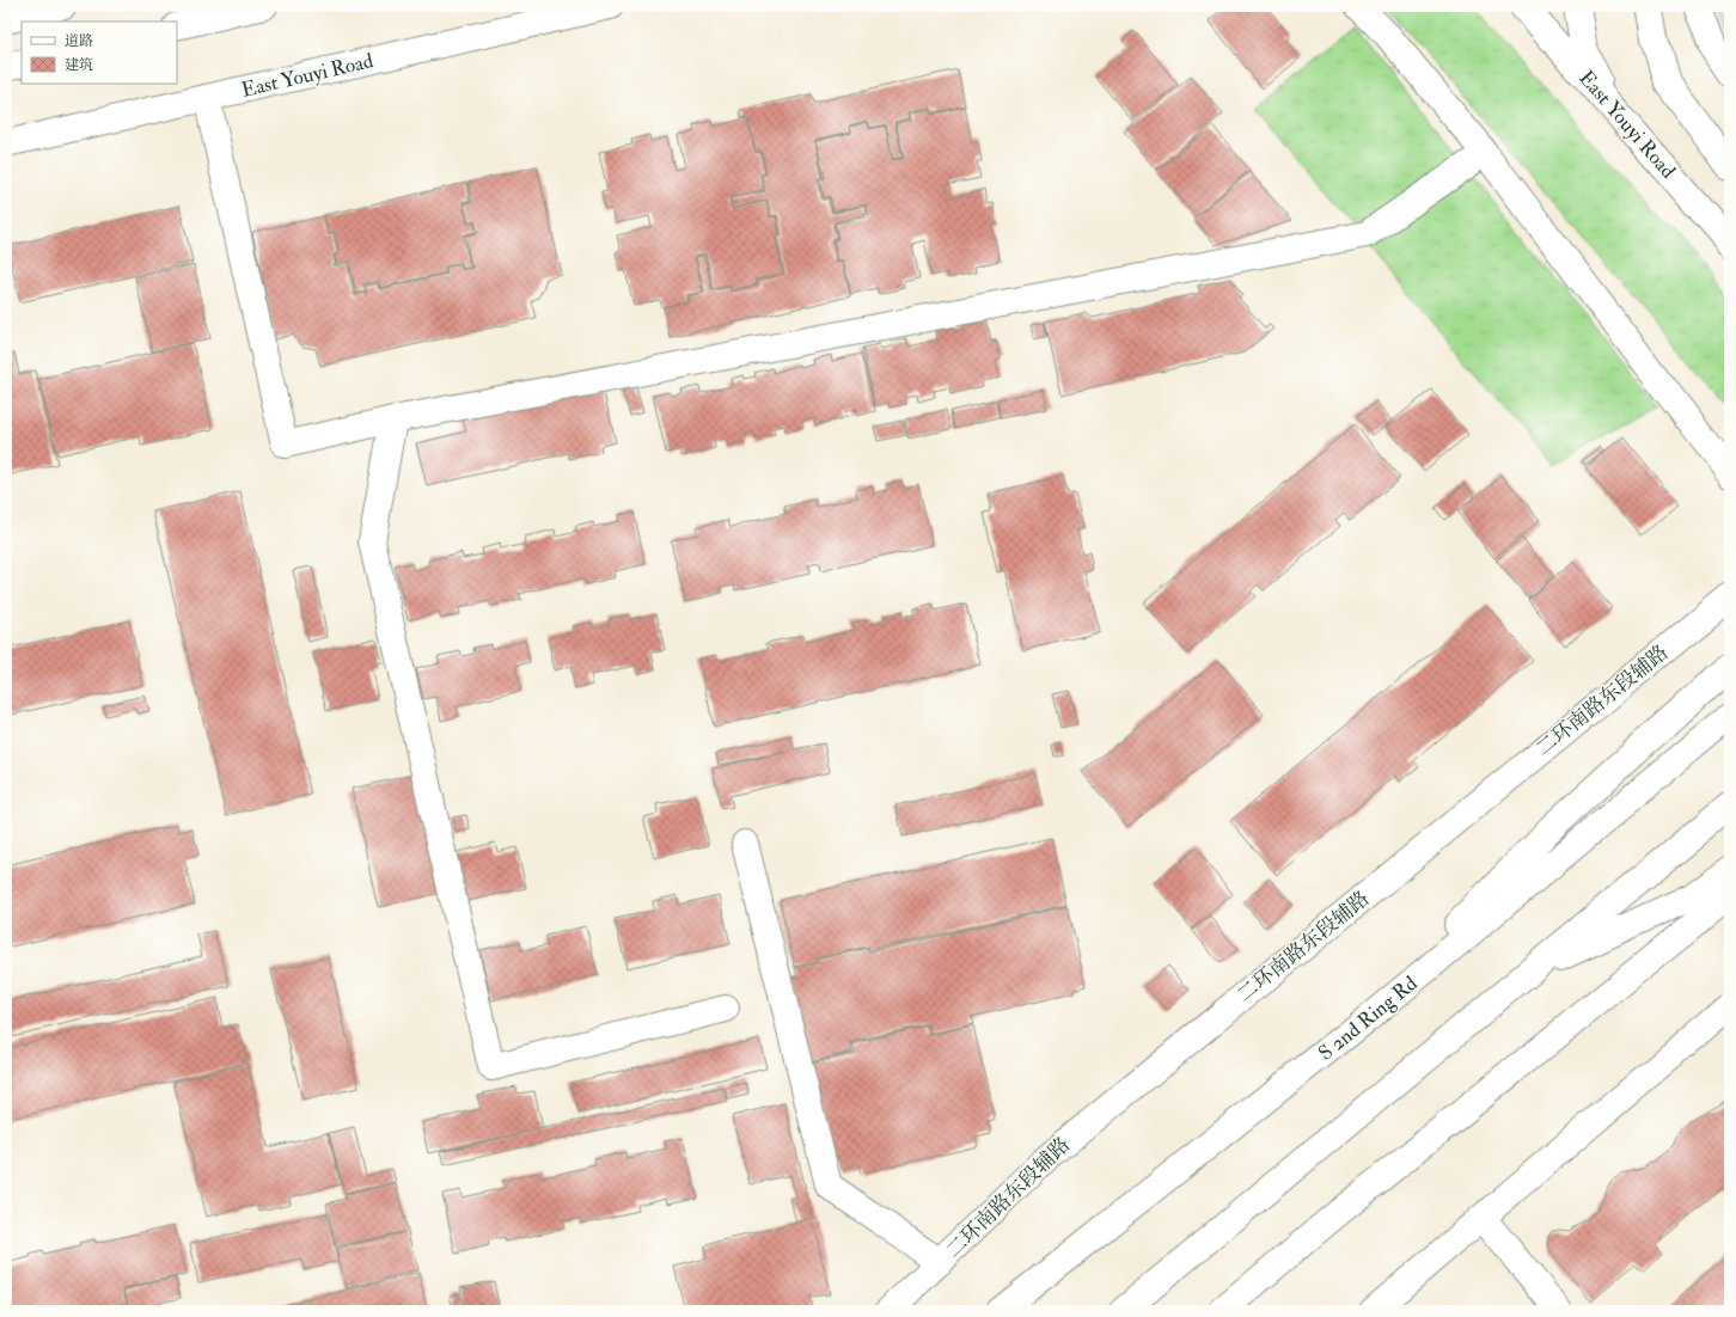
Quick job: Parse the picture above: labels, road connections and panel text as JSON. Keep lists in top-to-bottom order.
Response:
{
  "streets": {
    "main road": ["East Youyi Road", "二环南路东段辅路", "S 2nd Ring Rd"]
  },
  "legend": ["道路", "建筑"]
}
